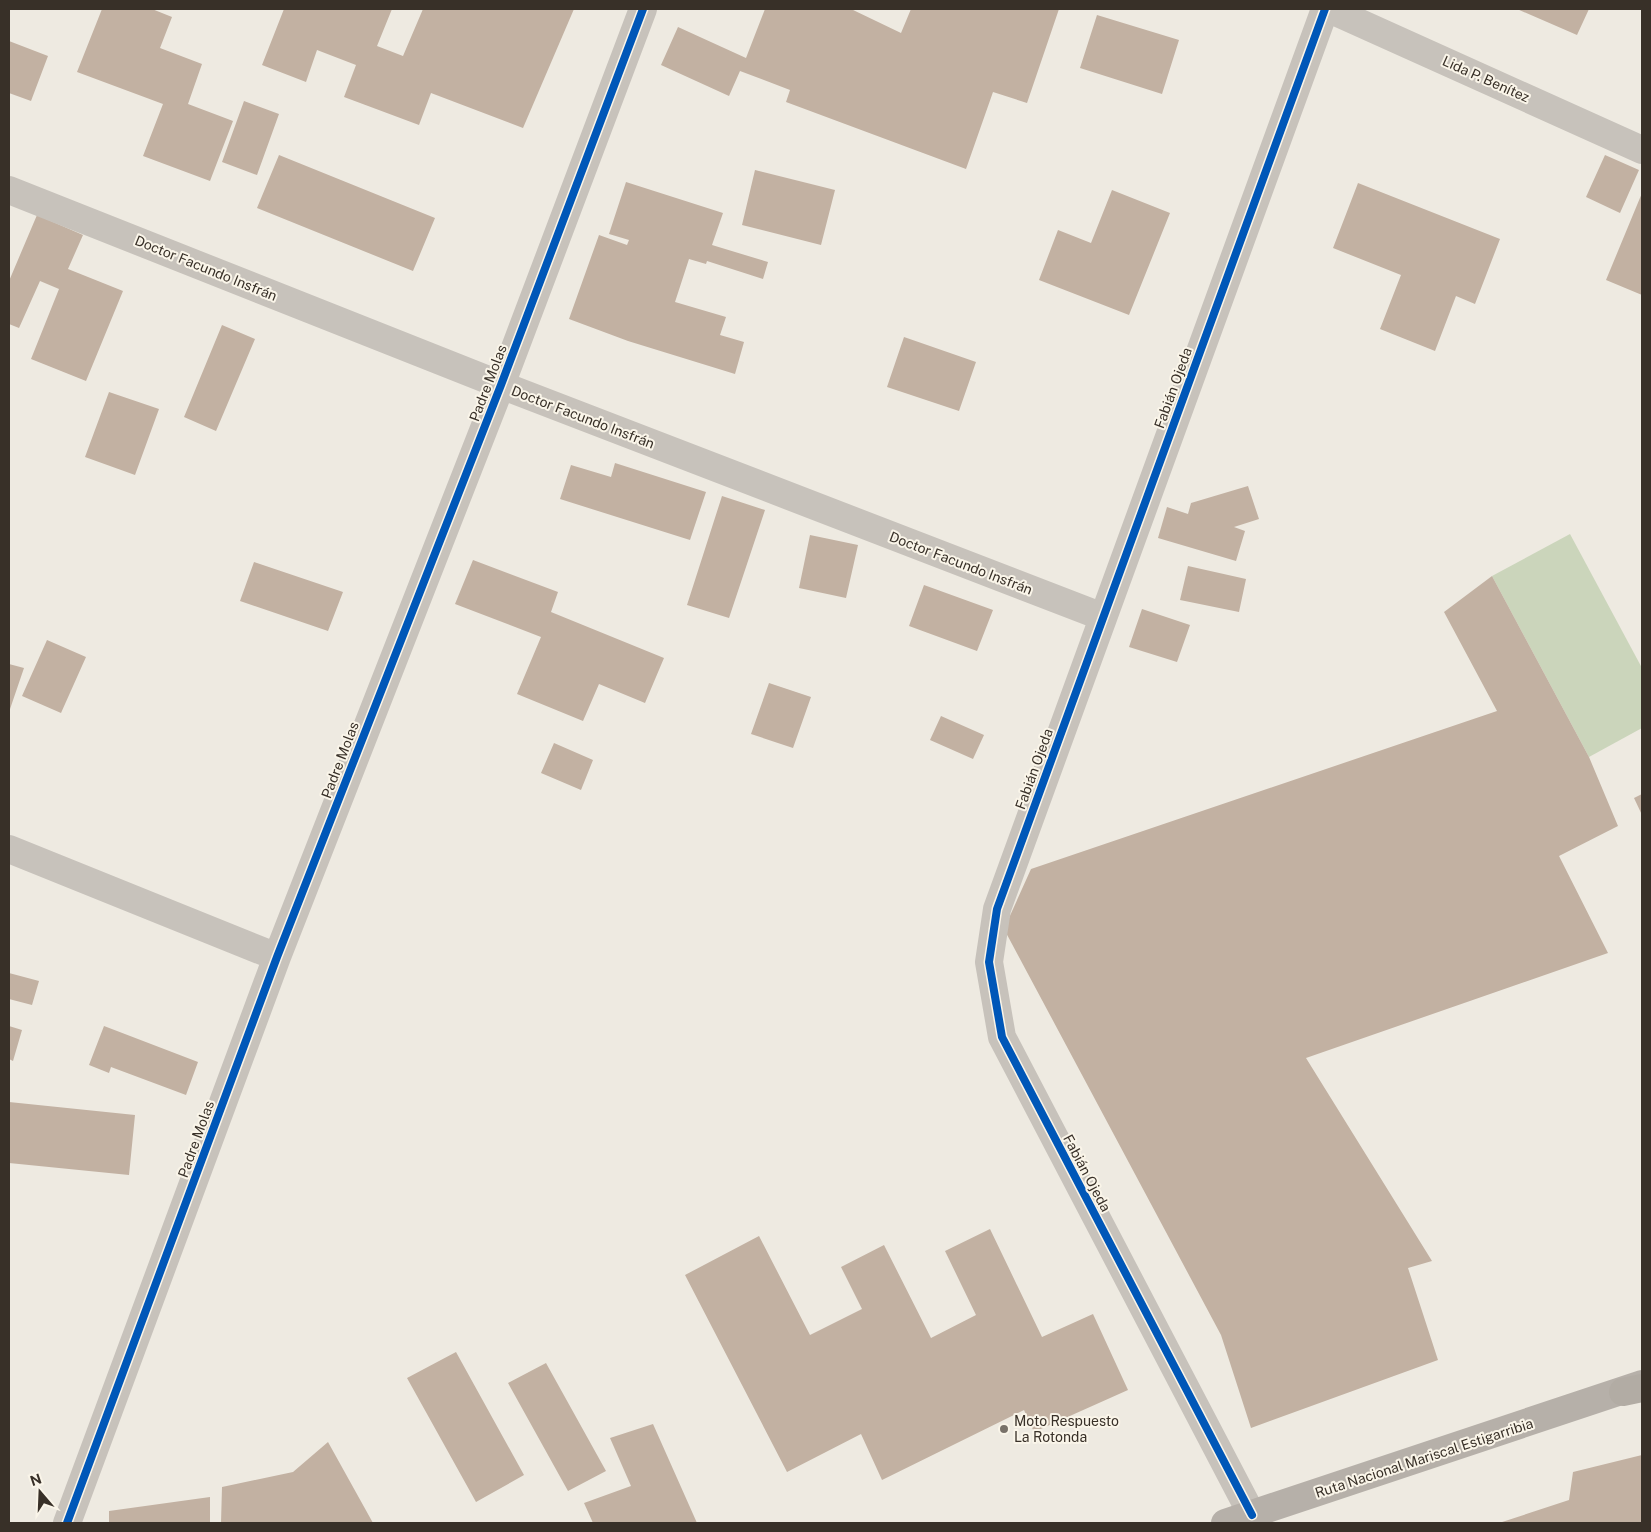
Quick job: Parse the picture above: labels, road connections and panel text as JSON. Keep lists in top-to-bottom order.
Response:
{
  "streets": {
    "main road": ["Ruta Nacional Mariscal Estigarribia"],
    "street": [
      "Lida P. Benítez",
      "Doctor Facundo Insfrán",
      "Padre Molas",
      "Fabián Ojeda"
    ]
  },
  "crossings": [
    ["Lida P. Benítez", "Fabián Ojeda"],
    ["Doctor Facundo Insfrán", "Padre Molas"],
    ["Doctor Facundo Insfrán", "Fabián Ojeda"],
    ["Fabián Ojeda", "Ruta Nacional Mariscal Estigarribia"]
  ],
  "places": ["Moto Respuesto La Rotonda"],
  "north": "top"
}
